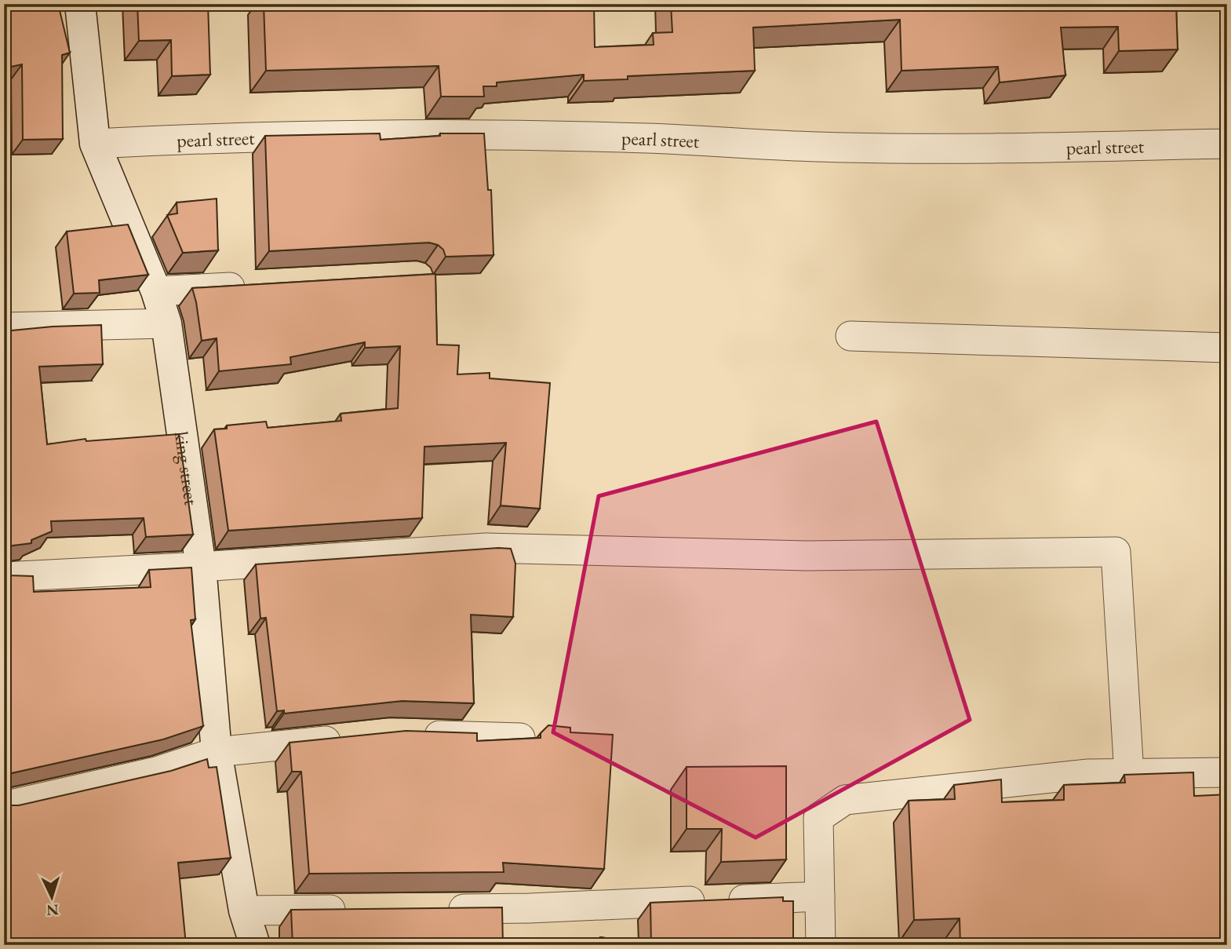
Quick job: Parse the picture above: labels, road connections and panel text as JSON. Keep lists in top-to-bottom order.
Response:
{
  "streets": {
    "street": ["pearl street", "king street"]
  },
  "crossings": [
    ["pearl street", "king street"]
  ],
  "north": "bottom"
}
